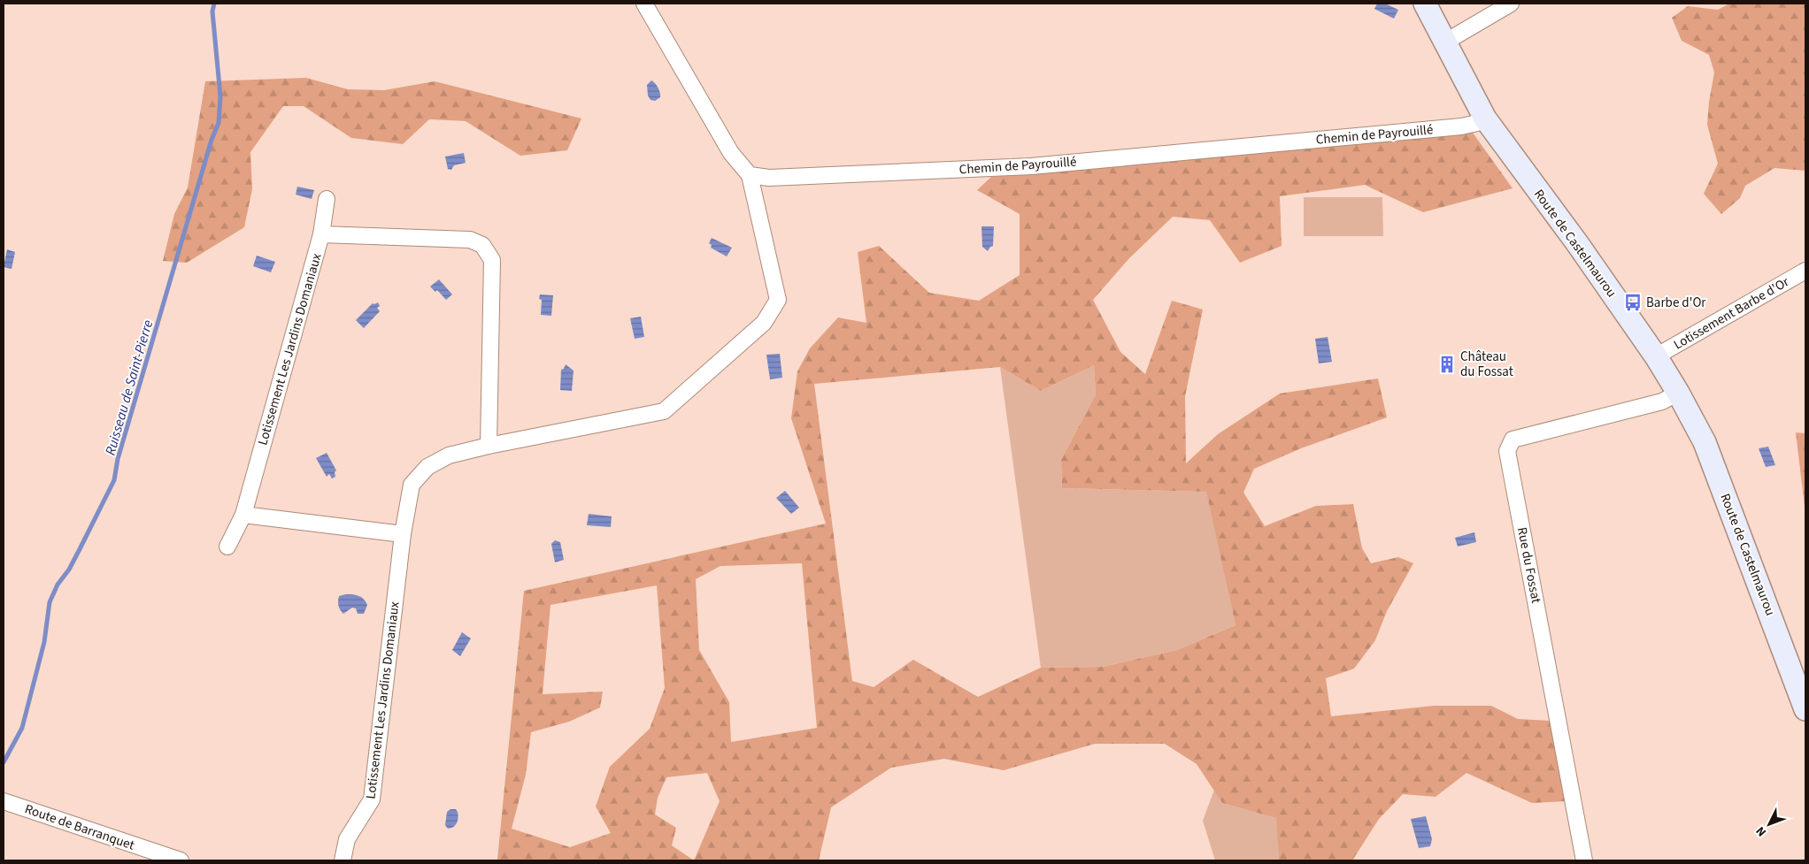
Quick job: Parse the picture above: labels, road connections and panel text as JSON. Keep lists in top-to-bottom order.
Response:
{
  "streets": {
    "street": [
      "Chemin de Payrouillé",
      "Route de Castelmaurou",
      "Lotissement Barbe d'Or",
      "Lotissement Les Jardins Domaniaux",
      "Rue du Fossat",
      "Route de Barranquet"
    ]
  },
  "crossings": [
    ["Chemin de Payrouillé", "Route de Castelmaurou"],
    ["Chemin de Payrouillé", "Lotissement Les Jardins Domaniaux"],
    ["Route de Castelmaurou", "Lotissement Barbe d'Or"],
    ["Route de Castelmaurou", "Rue du Fossat"]
  ],
  "water": ["Ruisseau de Saint-Pierre"],
  "places": {
    "bus stop": ["Barbe d'Or"],
    "building": ["Château du Fossat"]
  },
  "north": "bottom left"
}
